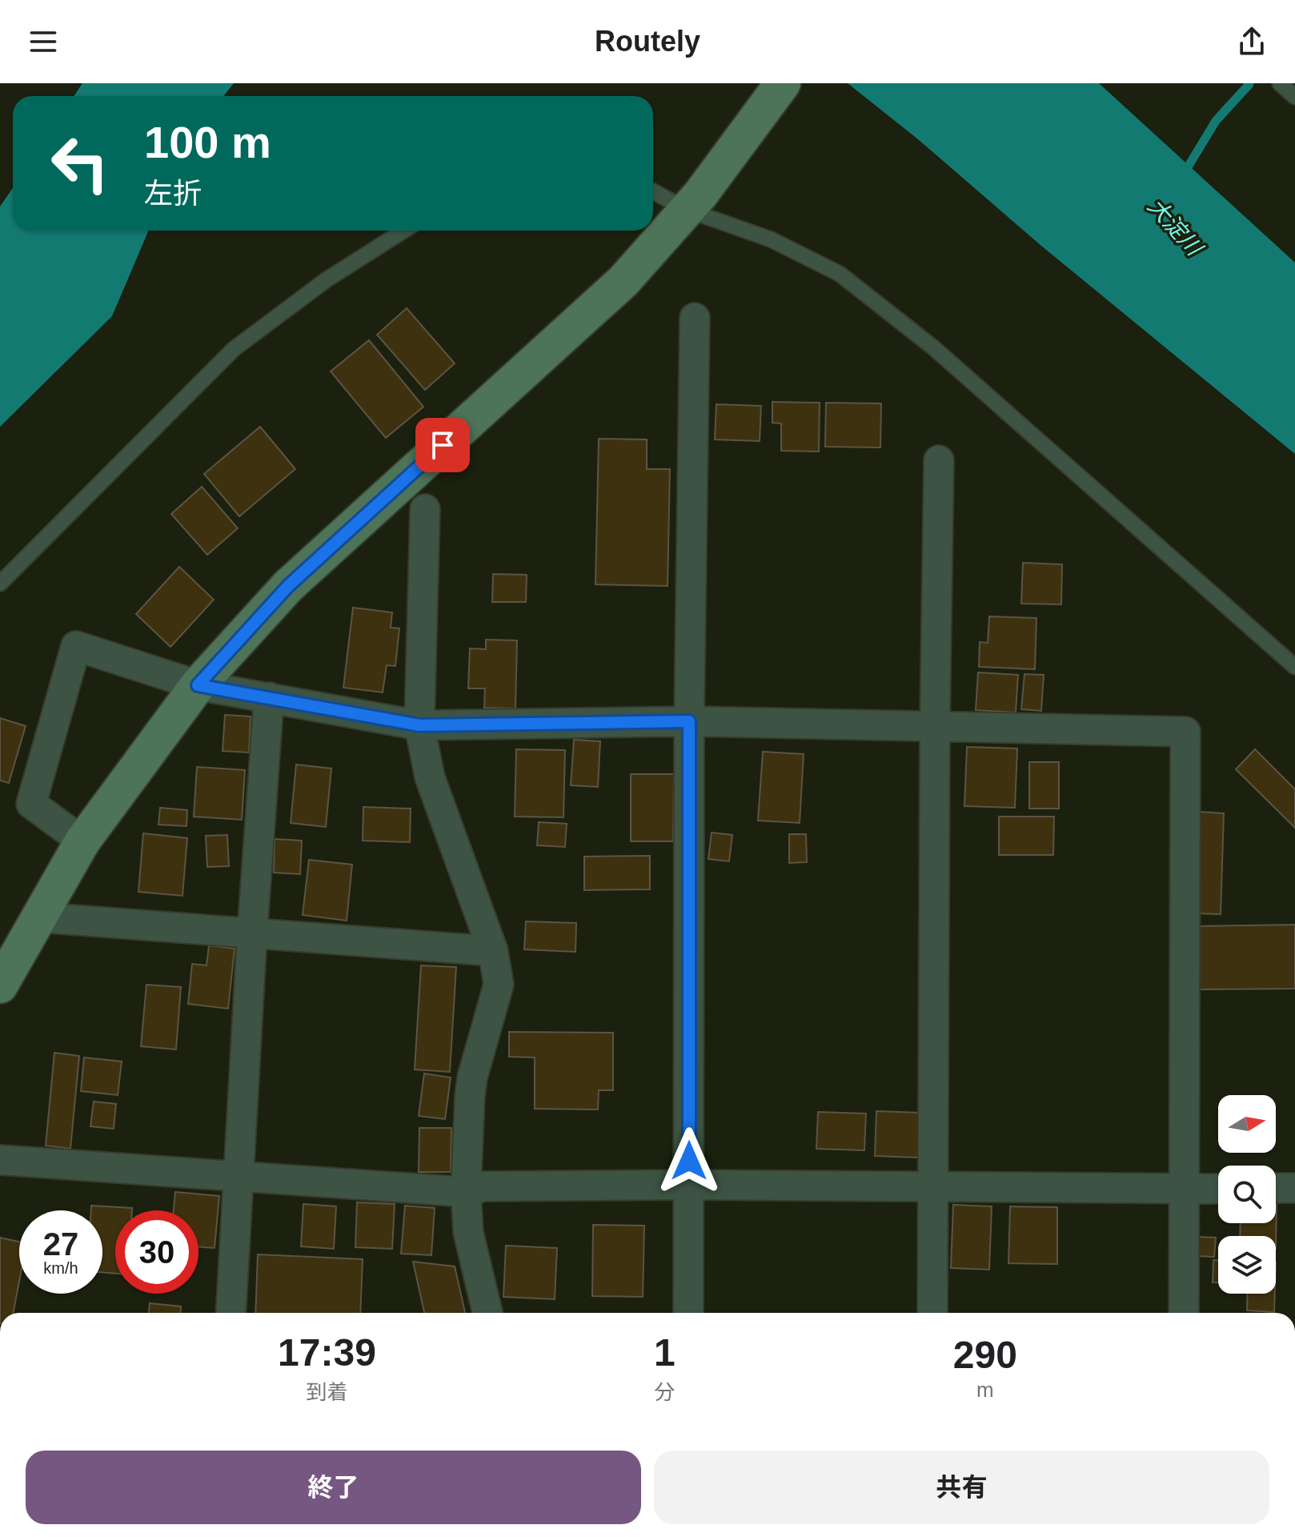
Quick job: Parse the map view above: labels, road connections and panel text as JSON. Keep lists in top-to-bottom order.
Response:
{
  "water": ["大淀川"],
  "north": "right",
  "page": {
    "header": "Routely",
    "turn": ["100 m", "左折"],
    "speed": "27 km/h",
    "limit": "30",
    "eta": [
      "17:39",
      "到着",
      "1",
      "分",
      "290",
      "m"
    ],
    "buttons": ["終了", "共有"]
  }
}
